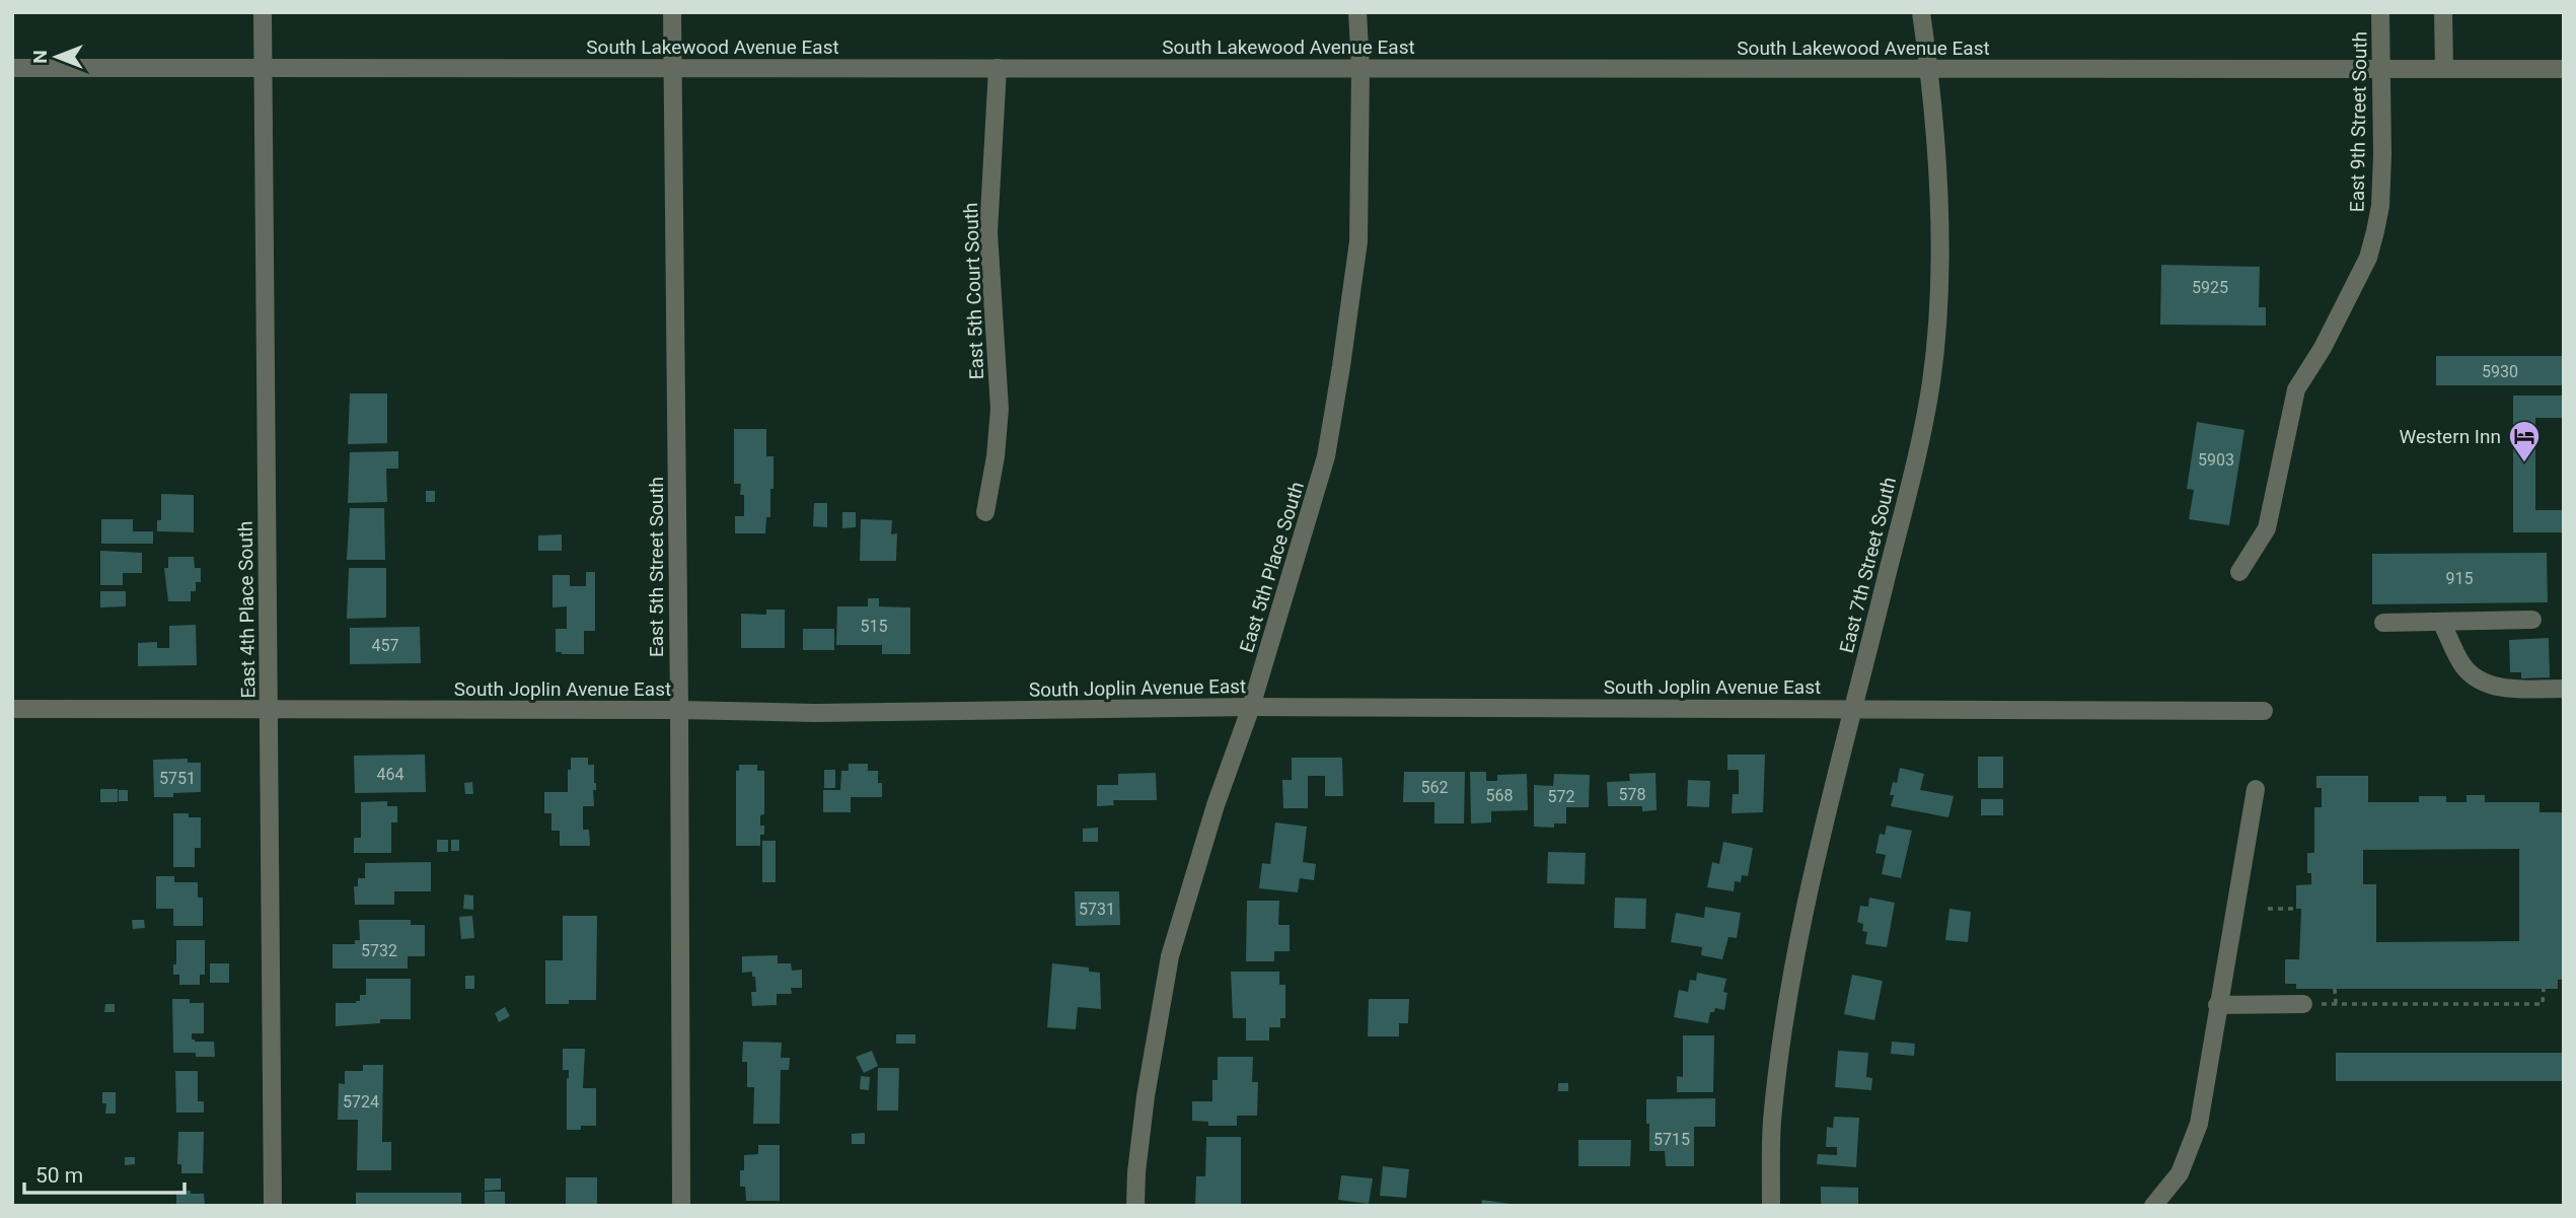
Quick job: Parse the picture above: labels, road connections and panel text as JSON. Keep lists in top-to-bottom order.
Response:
{
  "streets": {
    "street": [
      "South Lakewood Avenue East",
      "East 9th Street South",
      "East 5th Court South",
      "East 7th Street South",
      "East 5th Street South",
      "East 5th Place South",
      "East 4th Place South",
      "South Joplin Avenue East"
    ]
  },
  "crossings": [
    ["South Lakewood Avenue East", "East 9th Street South"],
    ["South Lakewood Avenue East", "East 5th Court South"],
    ["South Lakewood Avenue East", "East 7th Street South"],
    ["South Lakewood Avenue East", "East 5th Street South"],
    ["South Lakewood Avenue East", "East 5th Place South"],
    ["South Lakewood Avenue East", "East 4th Place South"],
    ["East 7th Street South", "South Joplin Avenue East"],
    ["East 5th Street South", "South Joplin Avenue East"],
    ["East 5th Place South", "South Joplin Avenue East"],
    ["East 4th Place South", "South Joplin Avenue East"]
  ],
  "places": {
    "hotel": ["Western Inn"]
  },
  "house_numbers": [
    "5925",
    "5930",
    "5903",
    "915",
    "515",
    "457",
    "464",
    "5751",
    "562",
    "578",
    "568",
    "572",
    "5731",
    "5732",
    "5724",
    "5715"
  ],
  "scale_bar": "50 m",
  "north": "left"
}
